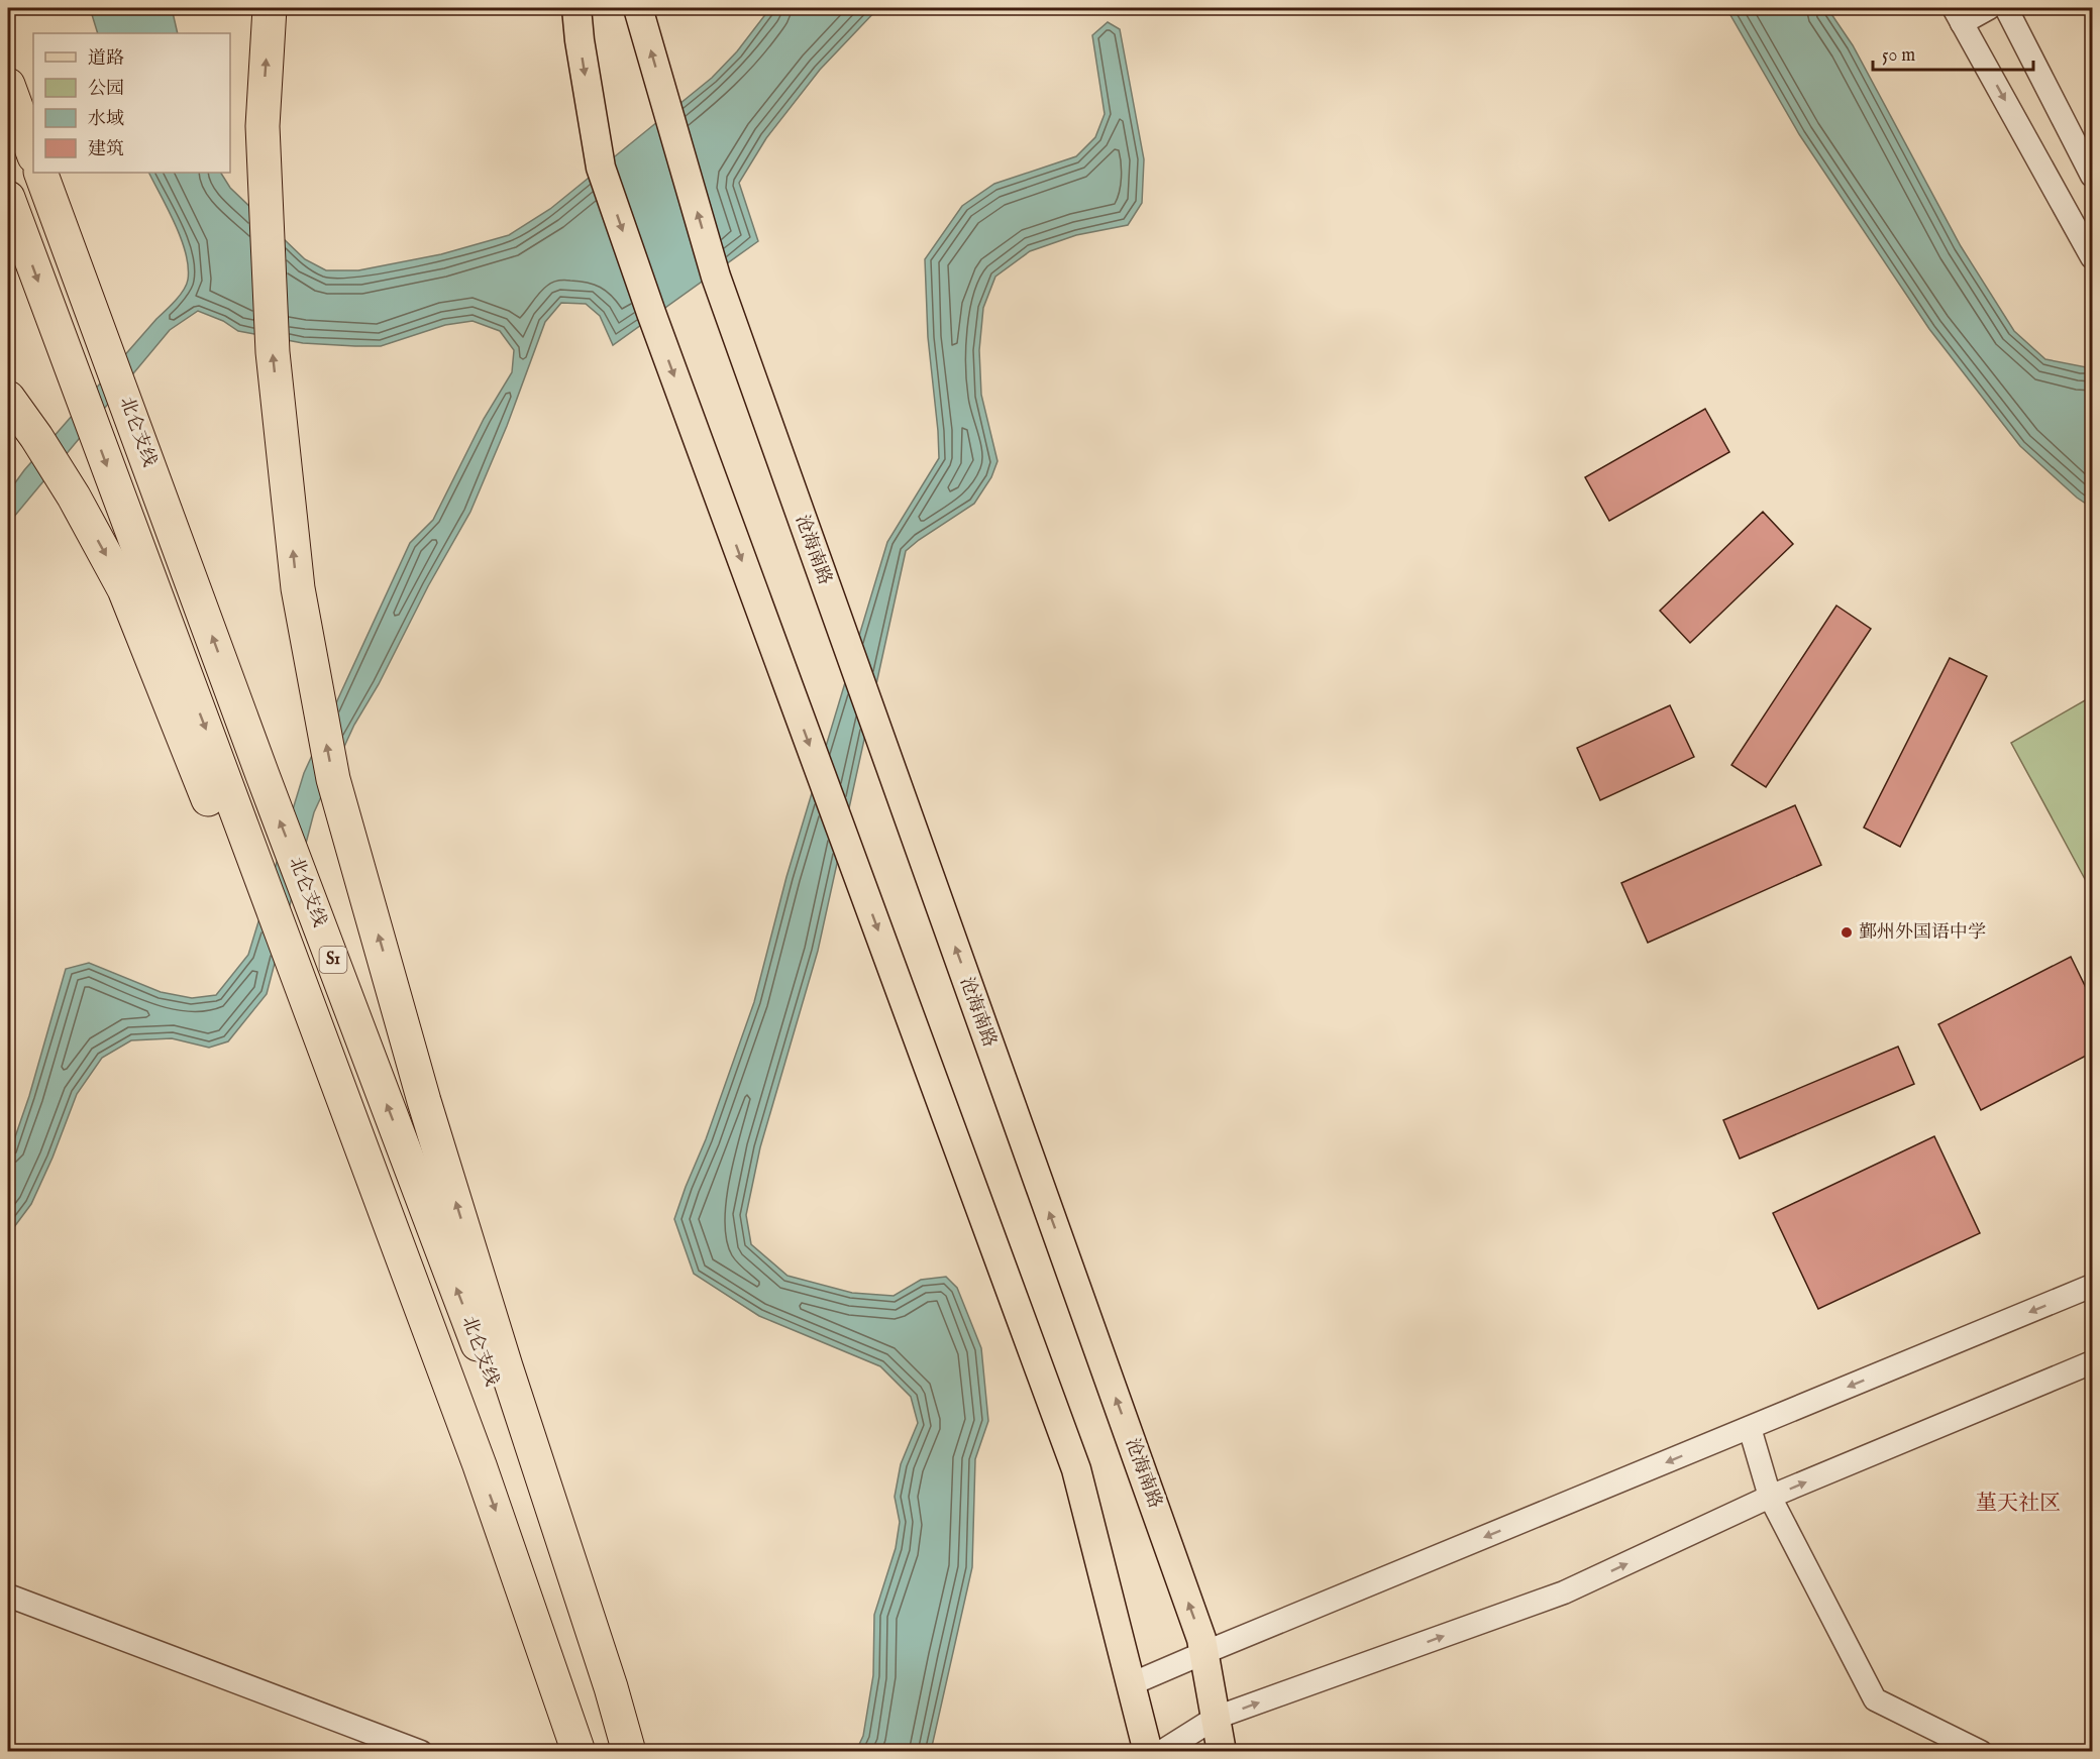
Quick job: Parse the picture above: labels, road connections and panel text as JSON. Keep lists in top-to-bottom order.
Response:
{
  "streets": {
    "highway": ["北仑支线", "S1"],
    "main road": ["沧海南路"]
  },
  "districts": ["堇天社区"],
  "places": ["鄞州外国语中学"],
  "legend": [
    "道路",
    "公园",
    "水域",
    "建筑"
  ],
  "scale_bar": "50 m"
}
